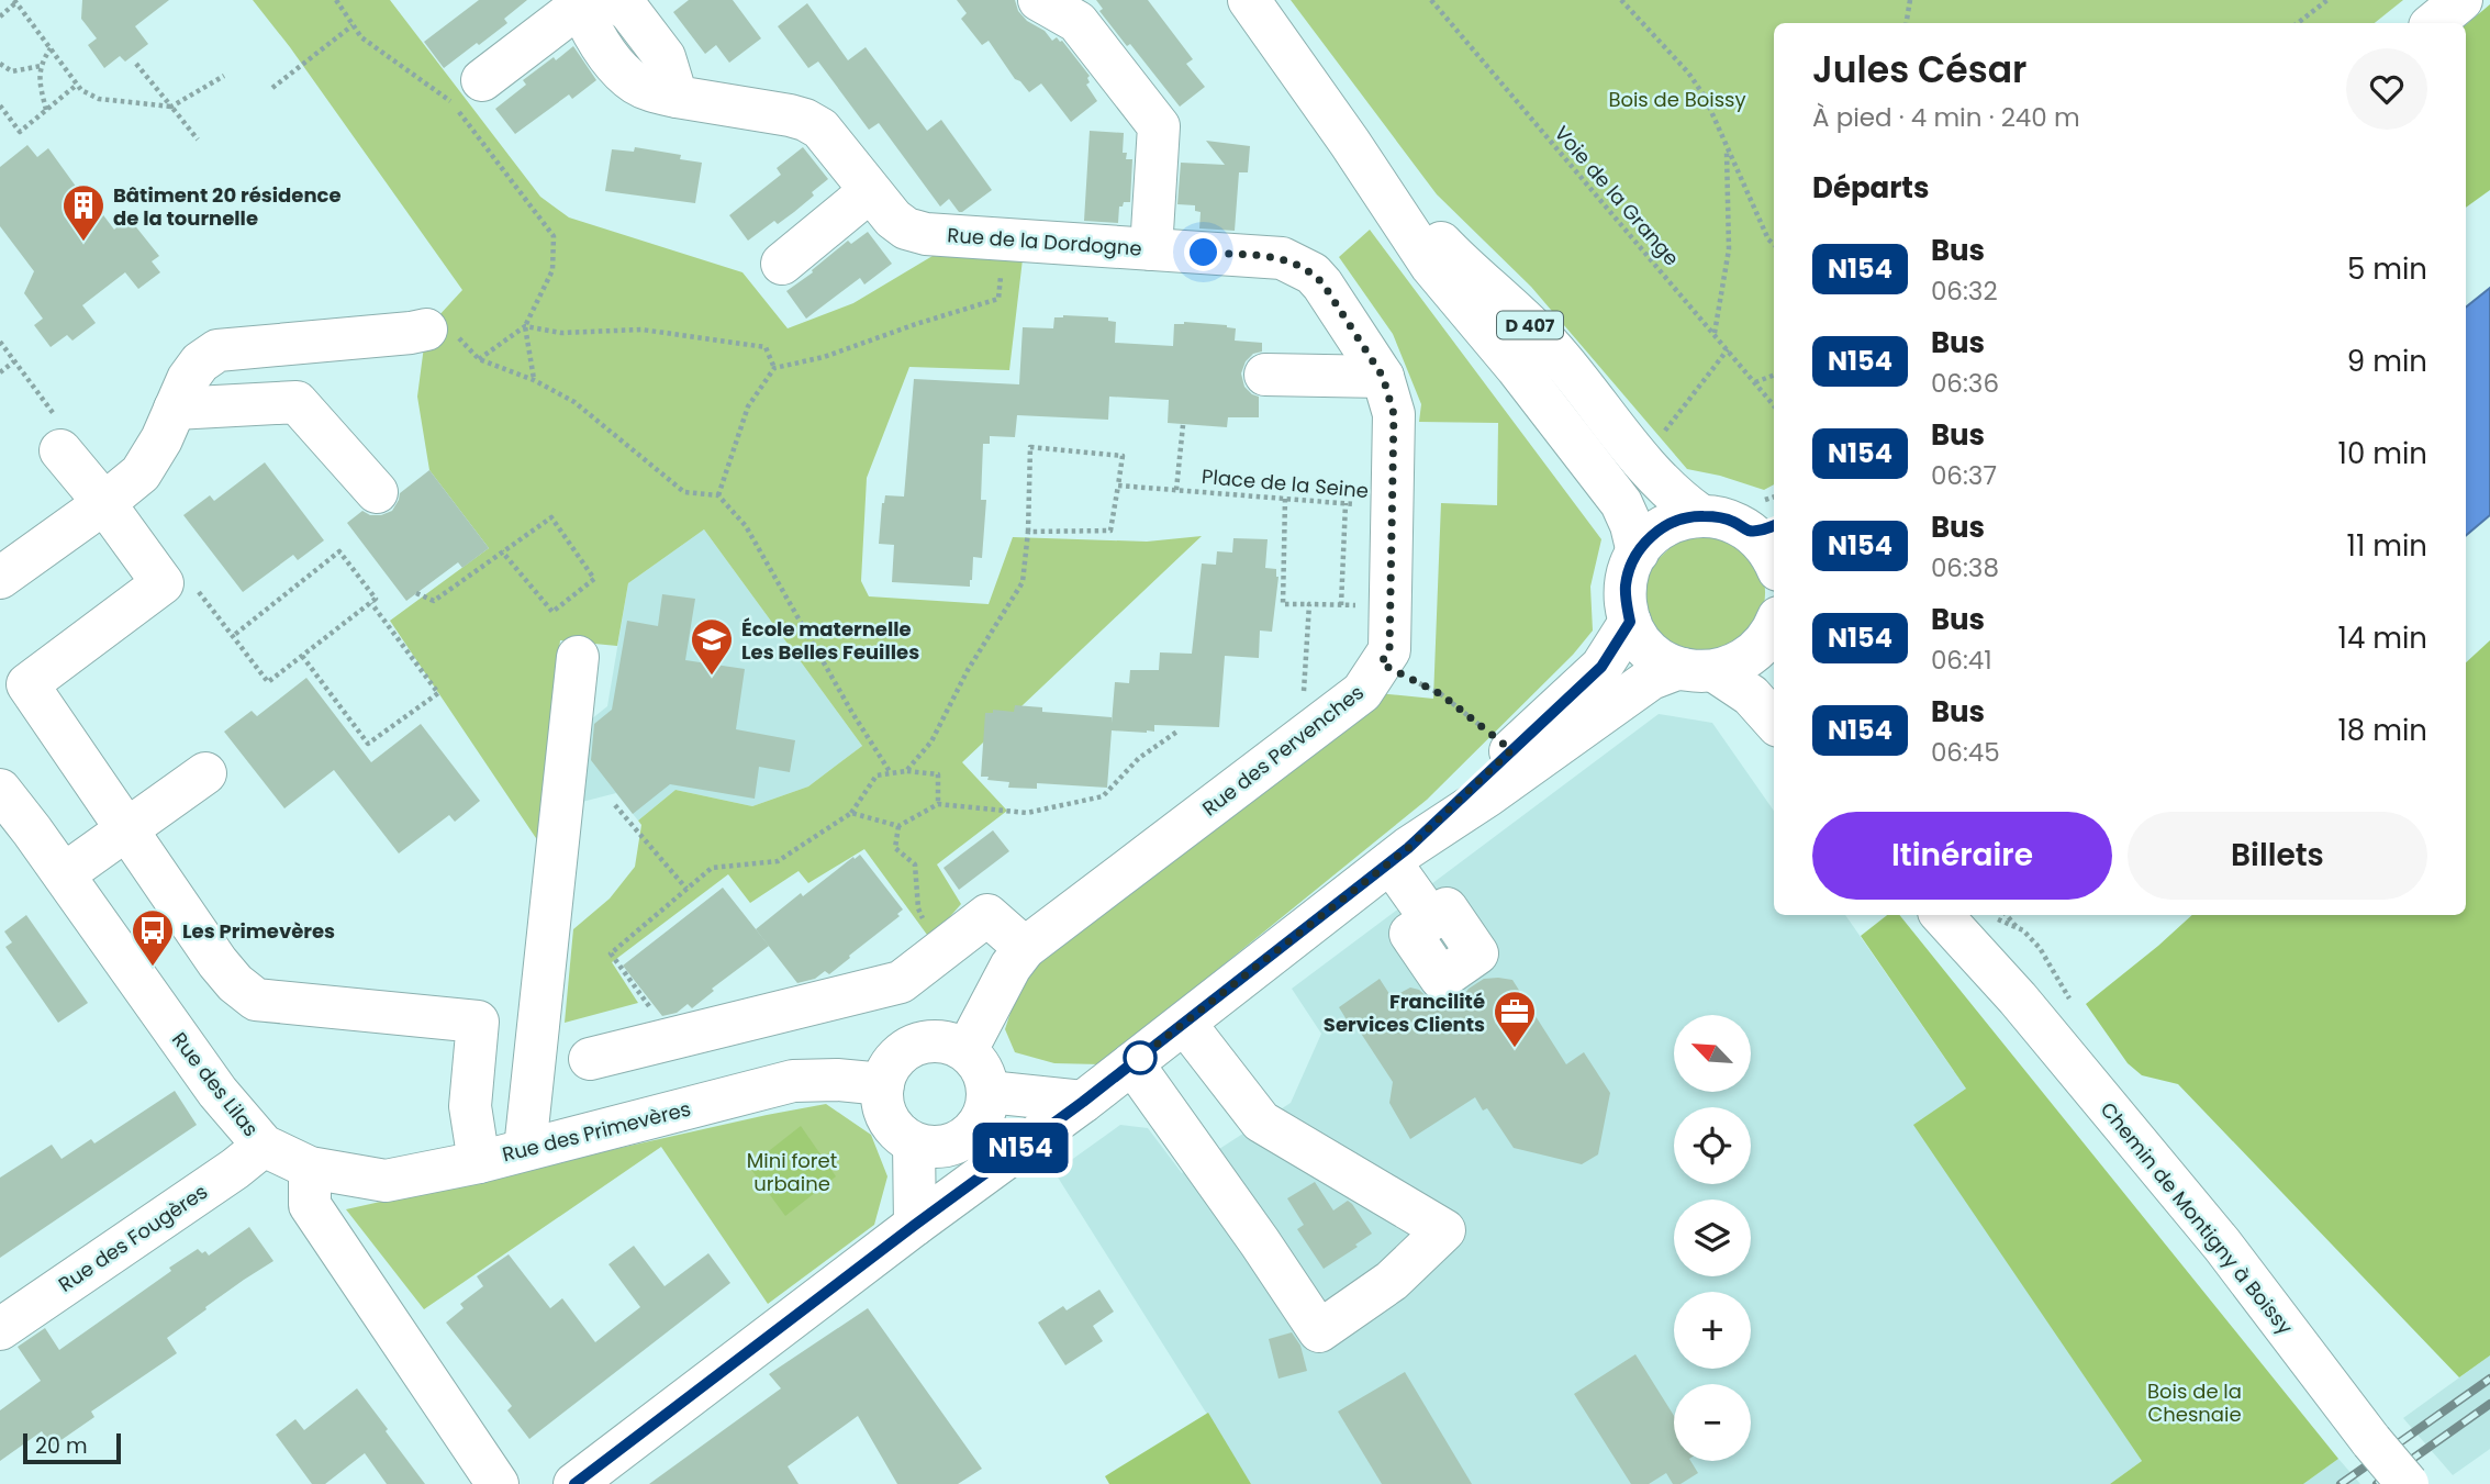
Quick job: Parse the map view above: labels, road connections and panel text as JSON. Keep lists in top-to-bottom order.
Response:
{
  "streets": {
    "street": [
      "Rue de la Dordogne",
      "D 407",
      "Rue des Pervenches",
      "Rue des Lilas",
      "Rue des Primevères",
      "Chemin de Montigny à Boissy",
      "Rue des Fougères"
    ],
    "path": ["Voie de la Grange", "Place de la Seine"]
  },
  "crossings": [
    ["Rue de la Dordogne", "Rue des Pervenches"],
    ["Place de la Seine", "Rue des Pervenches"],
    ["Rue des Pervenches", "Rue des Primevères"],
    ["Rue des Lilas", "Rue des Primevères"],
    ["Rue des Lilas", "Rue des Fougères"]
  ],
  "parks": ["Bois de Boissy", "Mini foret urbaine", "Bois de la Chesnaie"],
  "places": {
    "building": ["Bâtiment 20 résidence de la tournelle"],
    "school or university": ["École maternelle Les Belles Feuilles"],
    "bus stop": ["Les Primevères"],
    "office": ["Francilité Services Clients"]
  },
  "lines": ["bus line N154"],
  "scale_bar": "20 m",
  "north": "top left",
  "page": {
    "on_map": "N154",
    "heading": [
      ["Jules César", "À pied · 4 min · 240 m"],
      "Départs"
    ],
    "list": [
      {
        "mark": "N154",
        "name": "Bus",
        "note": "06:32",
        "value": "5 min"
      },
      {
        "mark": "N154",
        "name": "Bus",
        "note": "06:36",
        "value": "9 min"
      },
      {
        "mark": "N154",
        "name": "Bus",
        "note": "06:37",
        "value": "10 min"
      },
      {
        "mark": "N154",
        "name": "Bus",
        "note": "06:38",
        "value": "11 min"
      },
      {
        "mark": "N154",
        "name": "Bus",
        "note": "06:41",
        "value": "14 min"
      },
      {
        "mark": "N154",
        "name": "Bus",
        "note": "06:45",
        "value": "18 min"
      }
    ],
    "buttons": ["Itinéraire", "Billets"],
    "map_buttons": ["+", "−"],
    "scale": "20 m"
  }
}
